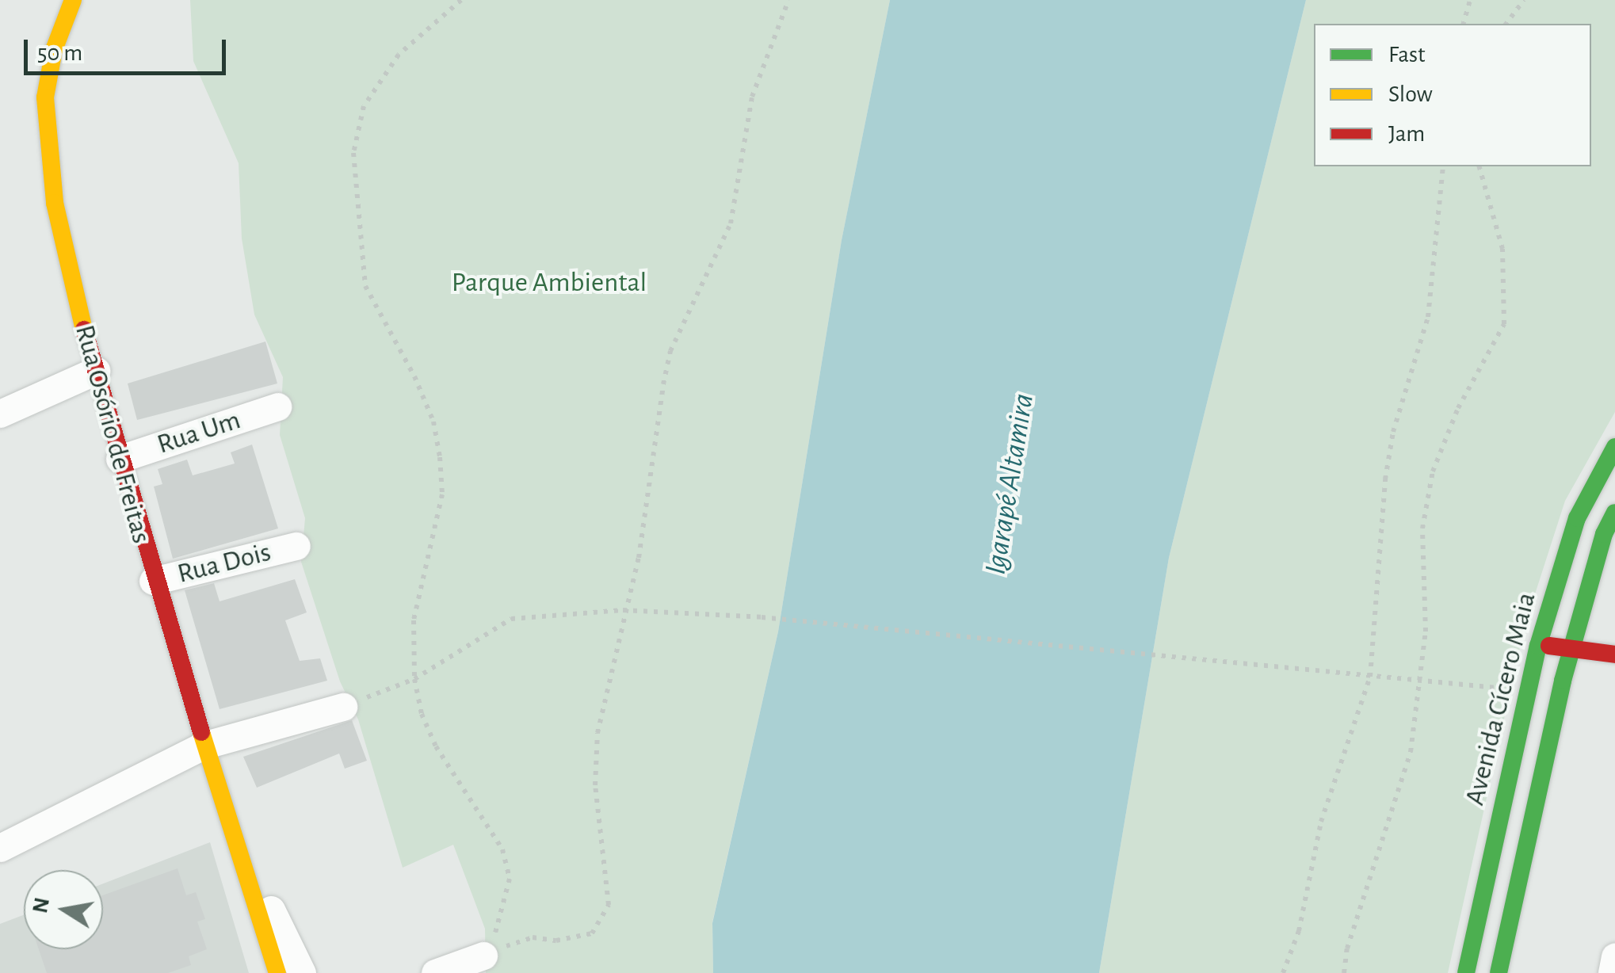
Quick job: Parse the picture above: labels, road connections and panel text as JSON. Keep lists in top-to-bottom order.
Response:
{
  "streets": {
    "street": [
      "Rua Um",
      "Rua Osório de Freitas",
      "Rua Dois",
      "Avenida Cícero Maia"
    ]
  },
  "crossings": [
    ["Rua Um", "Rua Osório de Freitas"],
    ["Rua Osório de Freitas", "Rua Dois"]
  ],
  "water": ["Igarapé Altamira"],
  "parks": ["Parque Ambiental"],
  "legend": ["Fast", "Slow", "Jam"],
  "scale_bar": "50 m",
  "north": "left"
}
